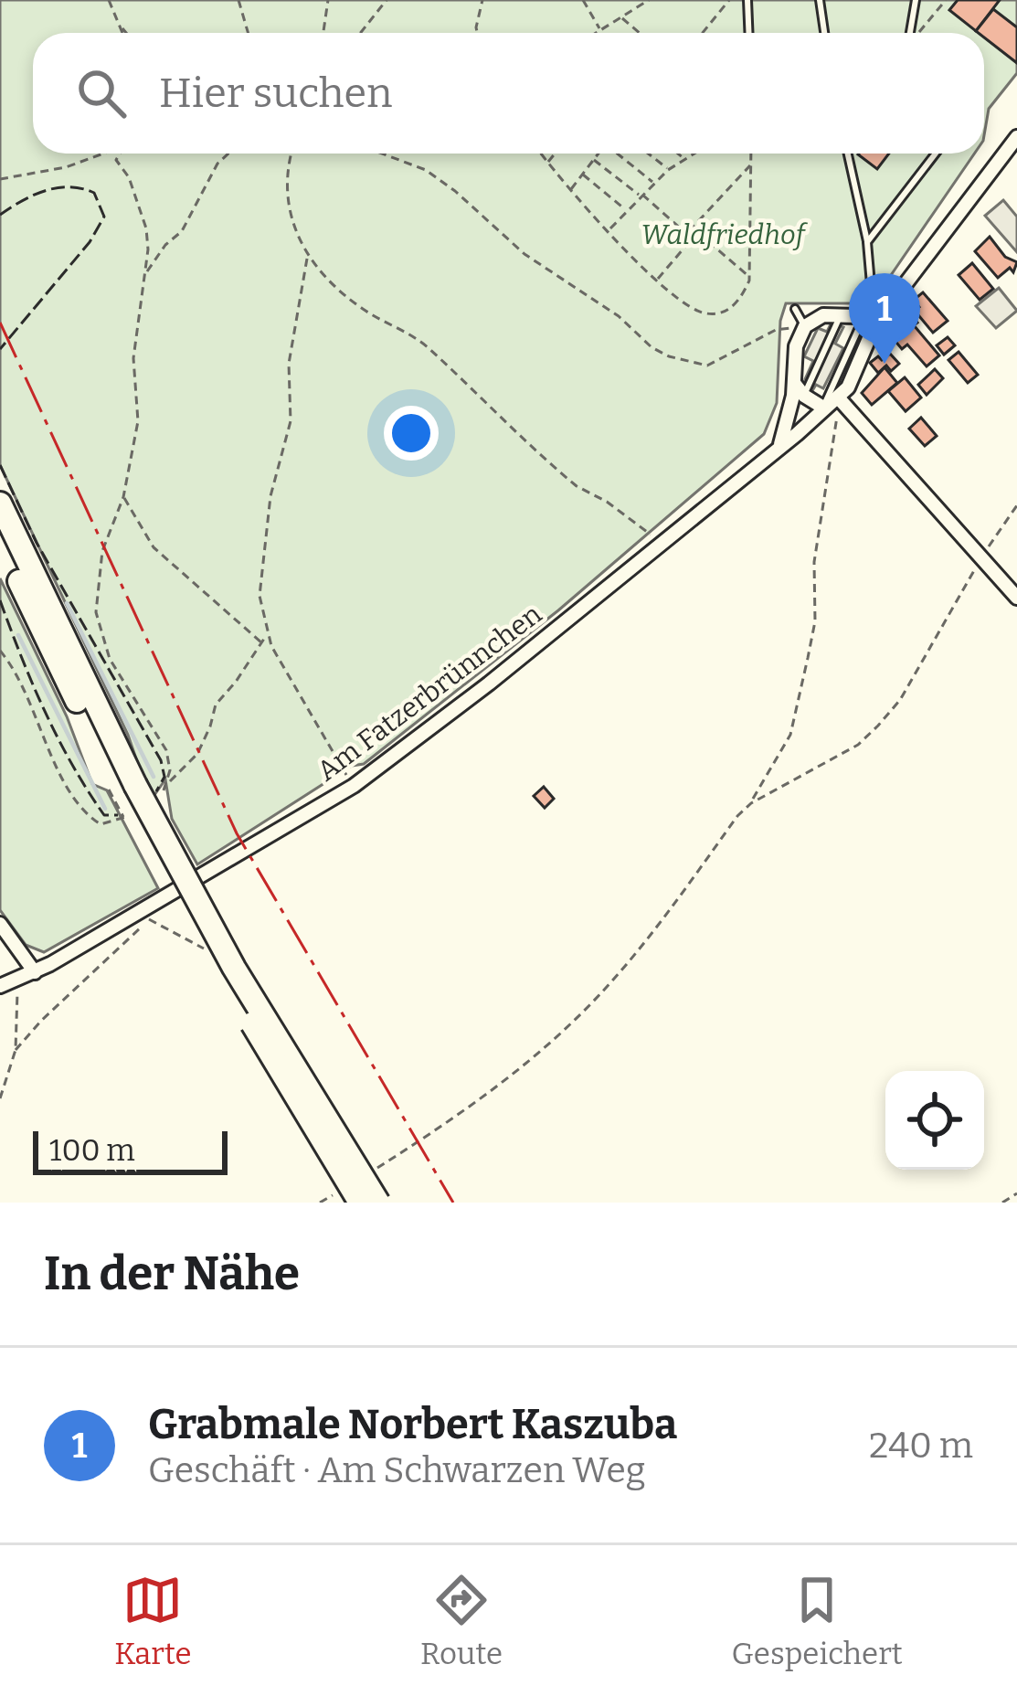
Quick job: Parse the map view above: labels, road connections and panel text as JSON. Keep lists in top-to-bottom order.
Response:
{
  "streets": {
    "street": ["Am Fatzerbrünnchen"]
  },
  "parks": ["Waldfriedhof"],
  "scale_bar": "100 m",
  "page": {
    "search": "Hier suchen",
    "pins": "1",
    "scale": "100 m",
    "heading": "In der Nähe",
    "list": [
      {
        "mark": "1",
        "name": "Grabmale Norbert Kaszuba",
        "note": "Geschäft · Am Schwarzen Weg",
        "value": "240 m"
      }
    ],
    "nav": ["Karte", "Route", "Gespeichert"]
  }
}
